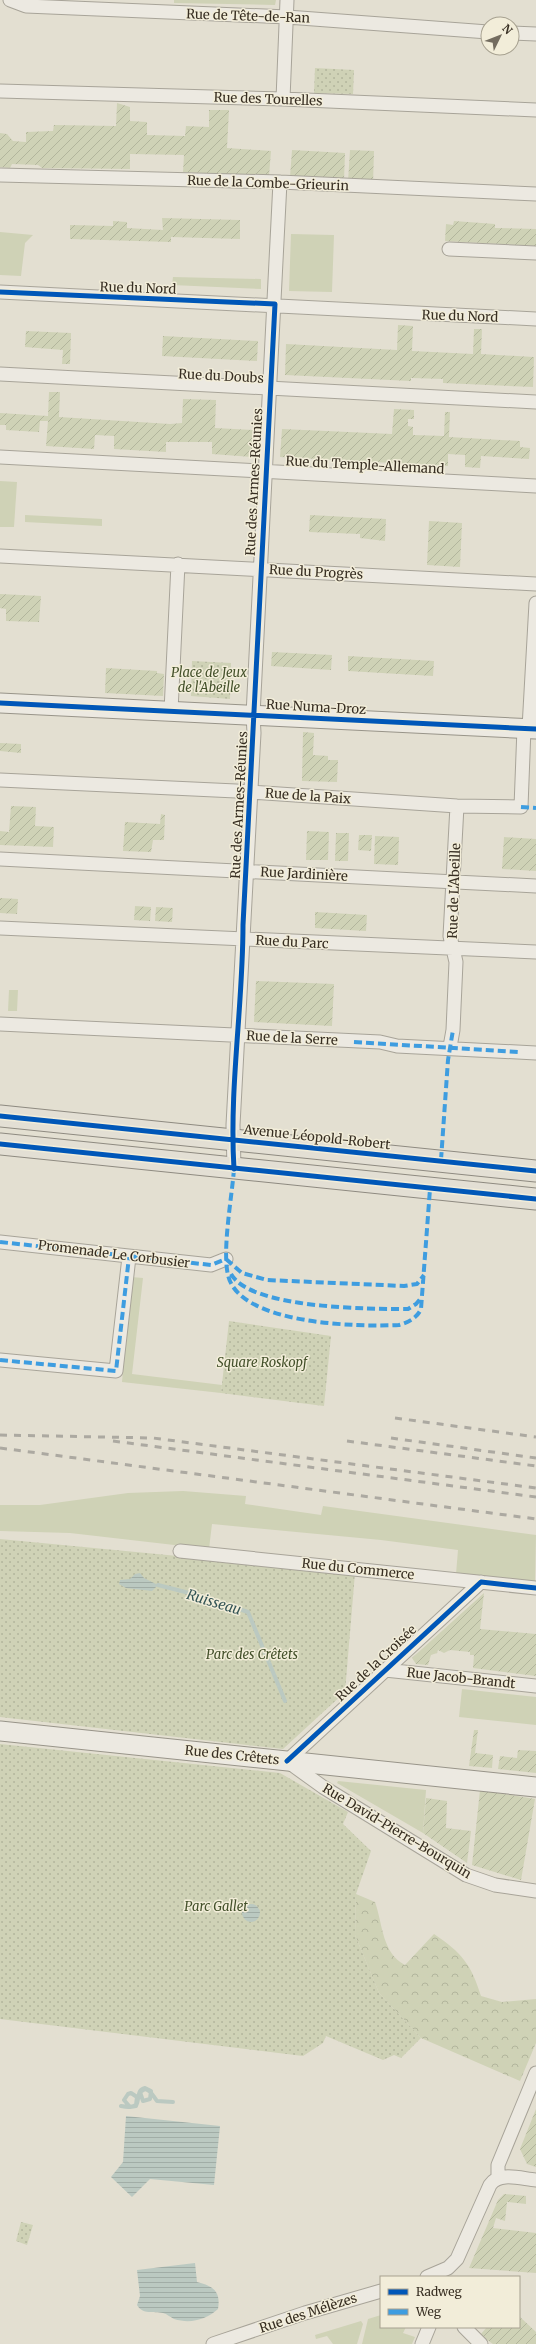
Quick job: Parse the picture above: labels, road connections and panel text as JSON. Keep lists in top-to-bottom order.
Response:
{
  "streets": {
    "main road": ["Avenue Léopold-Robert"],
    "street": [
      "Rue de Tête-de-Ran",
      "Rue des Tourelles",
      "Rue de la Combe-Grieurin",
      "Rue du Nord",
      "Rue du Doubs",
      "Rue du Temple-Allemand",
      "Rue des Armes-Réunies",
      "Rue du Progrès",
      "Rue Numa-Droz",
      "Rue de la Paix",
      "Rue Jardinière",
      "Rue de L'Abeille",
      "Rue du Parc",
      "Rue de la Serre",
      "Promenade Le Corbusier",
      "Rue du Commerce",
      "Rue de la Croisée",
      "Rue Jacob-Brandt",
      "Rue des Crêtets",
      "Rue David-Pierre-Bourquin",
      "Rue des Mélèzes"
    ]
  },
  "crossings": [
    ["Rue de la Combe-Grieurin", "Rue des Armes-Réunies"],
    ["Rue du Nord", "Rue des Armes-Réunies"],
    ["Rue du Doubs", "Rue des Armes-Réunies"],
    ["Rue du Temple-Allemand", "Rue des Armes-Réunies"],
    ["Rue des Armes-Réunies", "Rue du Progrès"],
    ["Rue des Armes-Réunies", "Rue Numa-Droz"],
    ["Rue des Armes-Réunies", "Rue de la Paix"],
    ["Rue des Armes-Réunies", "Rue Jardinière"],
    ["Rue des Armes-Réunies", "Rue du Parc"],
    ["Rue des Armes-Réunies", "Rue de la Serre"],
    ["Rue des Armes-Réunies", "Avenue Léopold-Robert"],
    ["Rue Numa-Droz", "Rue de la Paix"],
    ["Rue de la Paix", "Rue de L'Abeille"],
    ["Rue Jardinière", "Rue de L'Abeille"],
    ["Rue de L'Abeille", "Rue du Parc"],
    ["Rue de L'Abeille", "Rue de la Serre"],
    ["Rue du Commerce", "Rue de la Croisée"],
    ["Rue de la Croisée", "Rue Jacob-Brandt"],
    ["Rue de la Croisée", "Rue des Crêtets"],
    ["Rue de la Croisée", "Rue David-Pierre-Bourquin"],
    ["Rue des Crêtets", "Rue David-Pierre-Bourquin"]
  ],
  "water": ["Ruisseau"],
  "parks": [
    "Place de Jeux de l'Abeille",
    "Square Roskopf",
    "Parc des Crêtets",
    "Parc Gallet"
  ],
  "legend": ["Radweg", "Weg"],
  "north": "top right"
}
